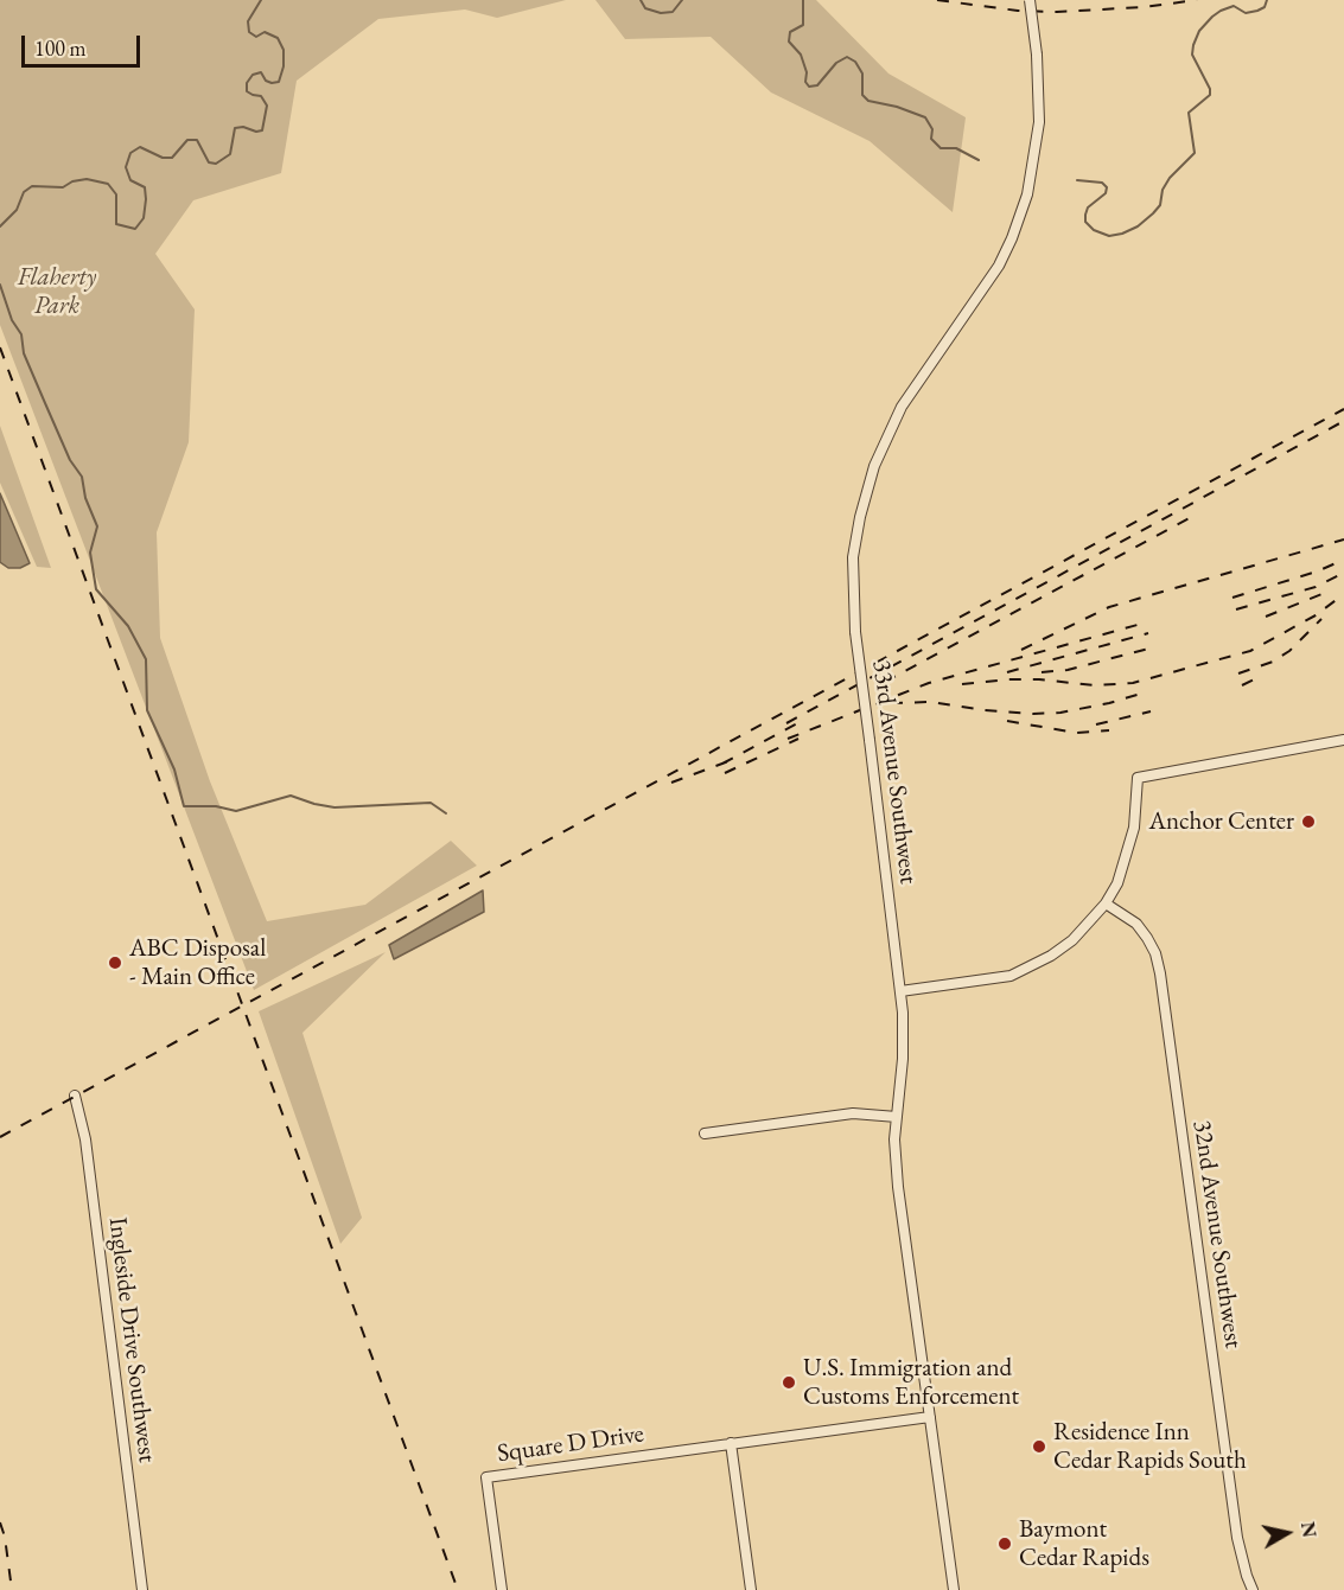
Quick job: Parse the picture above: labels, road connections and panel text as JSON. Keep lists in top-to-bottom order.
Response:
{
  "streets": {
    "street": [
      "33rd Avenue Southwest",
      "32nd Avenue Southwest",
      "Ingleside Drive Southwest",
      "Square D Drive"
    ]
  },
  "crossings": [
    ["33rd Avenue Southwest", "Square D Drive"]
  ],
  "parks": ["Flaherty Park"],
  "places": [
    "Anchor Center",
    "ABC Disposal - Main Office",
    "U.S. Immigration and Customs Enforcement",
    "Residence Inn Cedar Rapids South",
    "Baymont Cedar Rapids"
  ],
  "scale_bar": "100 m",
  "north": "right"
}
